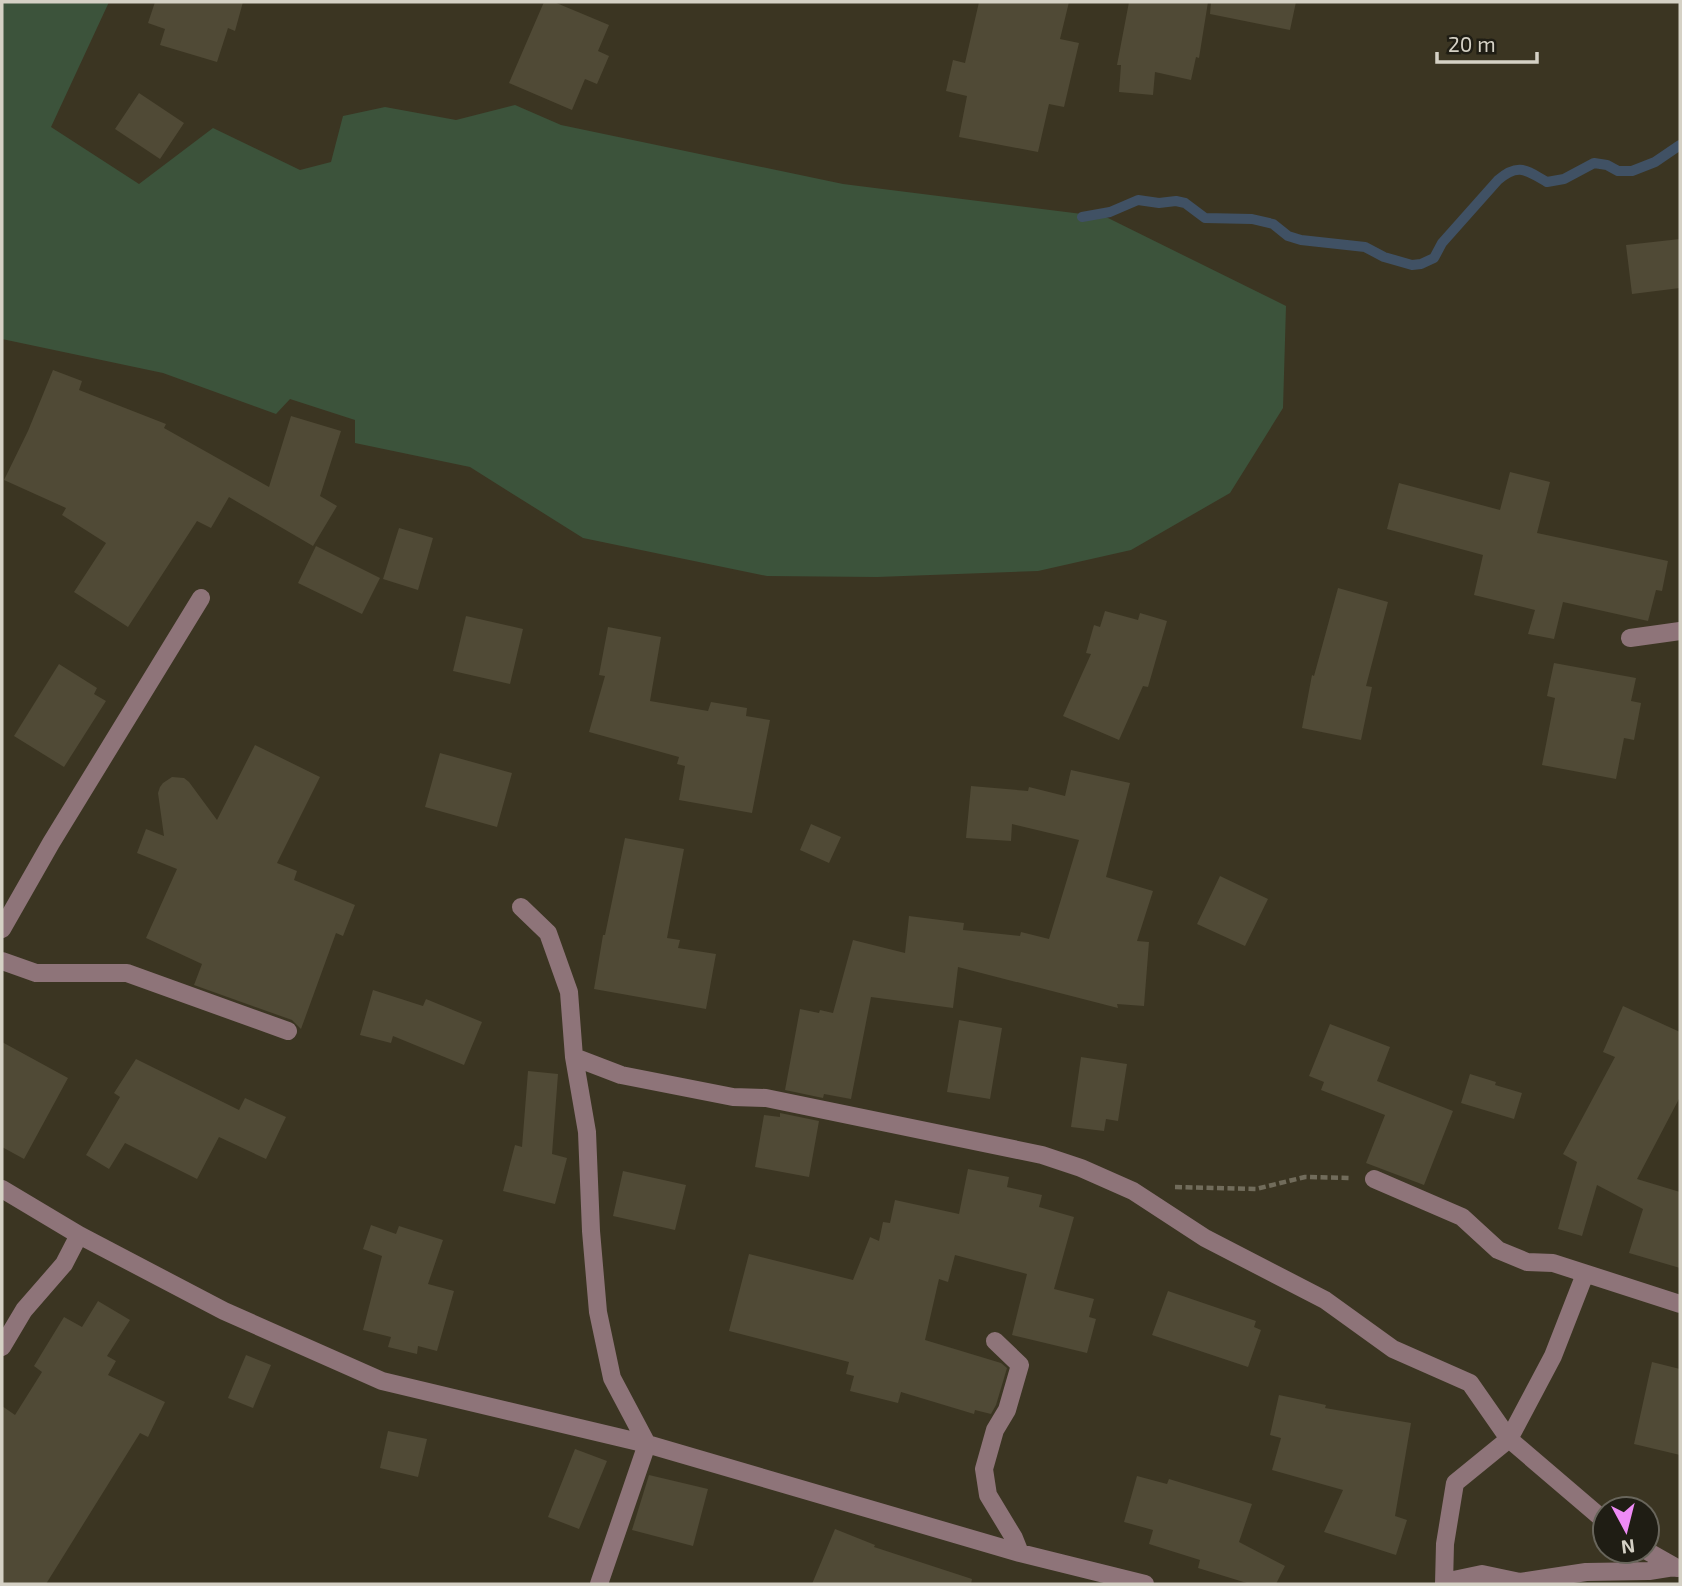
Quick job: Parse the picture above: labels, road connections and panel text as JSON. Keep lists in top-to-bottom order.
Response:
{
  "scale_bar": "20 m",
  "north": "bottom"
}
